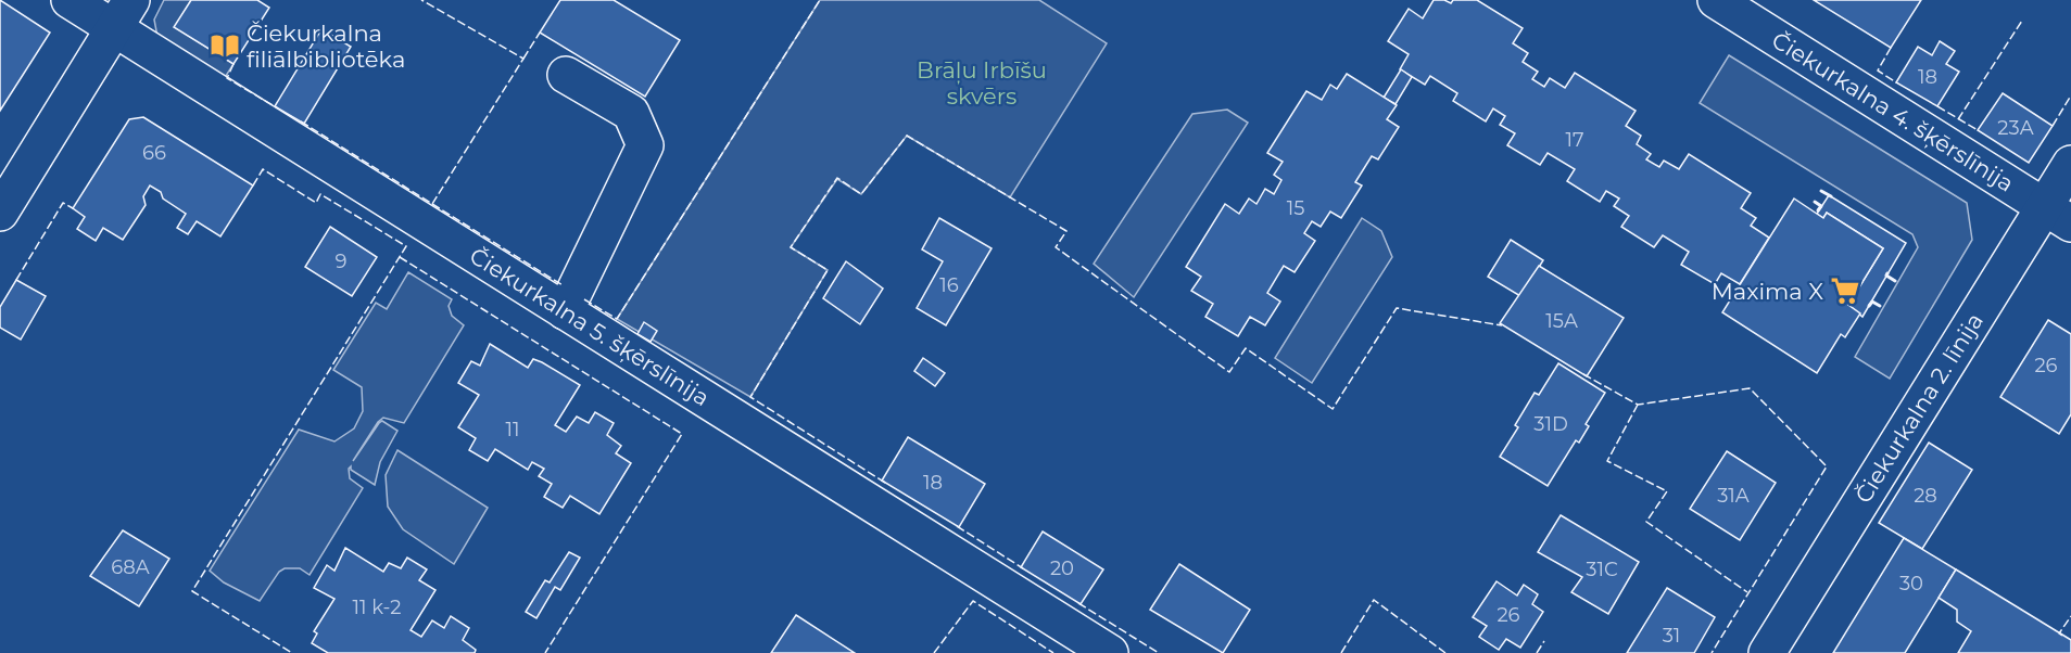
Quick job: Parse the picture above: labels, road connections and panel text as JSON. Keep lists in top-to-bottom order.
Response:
{
  "streets": {
    "street": ["Čiekurkalna 4. šķērslīnija", "Čiekurkalna 5. šķērslīnija", "Čiekurkalna 2. līnija"]
  },
  "crossings": [
    ["Čiekurkalna 4. šķērslīnija", "Čiekurkalna 2. līnija"]
  ],
  "parks": ["Brāļu Irbīšu skvērs"],
  "places": {
    "library": ["Čiekurkalna filiālbibliotēka"],
    "supermarket": ["Maxima X"]
  },
  "house_numbers": [
    "18",
    "23A",
    "17",
    "66",
    "15",
    "9",
    "16",
    "15A",
    "26",
    "31D",
    "11",
    "18",
    "31A",
    "28",
    "68A",
    "20",
    "31C",
    "30",
    "11 k-2",
    "26",
    "31"
  ]
}
